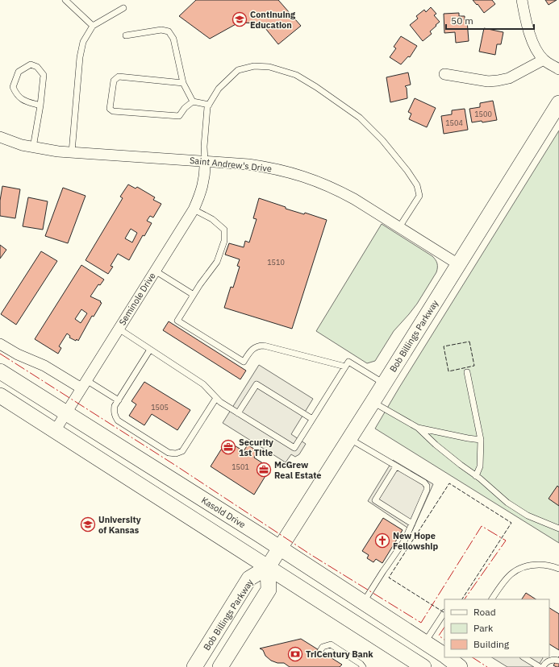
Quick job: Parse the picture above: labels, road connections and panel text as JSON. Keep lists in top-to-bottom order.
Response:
{
  "streets": {
    "main road": ["Bob Billings Parkway", "Kasold Drive"],
    "street": ["Saint Andrew's Drive", "Seminole Drive"]
  },
  "crossings": [
    ["Saint Andrew's Drive", "Seminole Drive"],
    ["Saint Andrew's Drive", "Bob Billings Parkway"],
    ["Seminole Drive", "Kasold Drive"],
    ["Bob Billings Parkway", "Kasold Drive"]
  ],
  "places": {
    "school or university": ["Continuing Education", "University of Kansas"],
    "office": ["Security 1st Title", "McGrew Real Estate"],
    "church": ["New Hope Fellowship"],
    "bank": ["TriCentury Bank"]
  },
  "house_numbers": [
    "1500",
    "1504",
    "1510",
    "1505",
    "1501"
  ],
  "legend": ["Road", "Park", "Building"],
  "scale_bar": "50 m"
}
